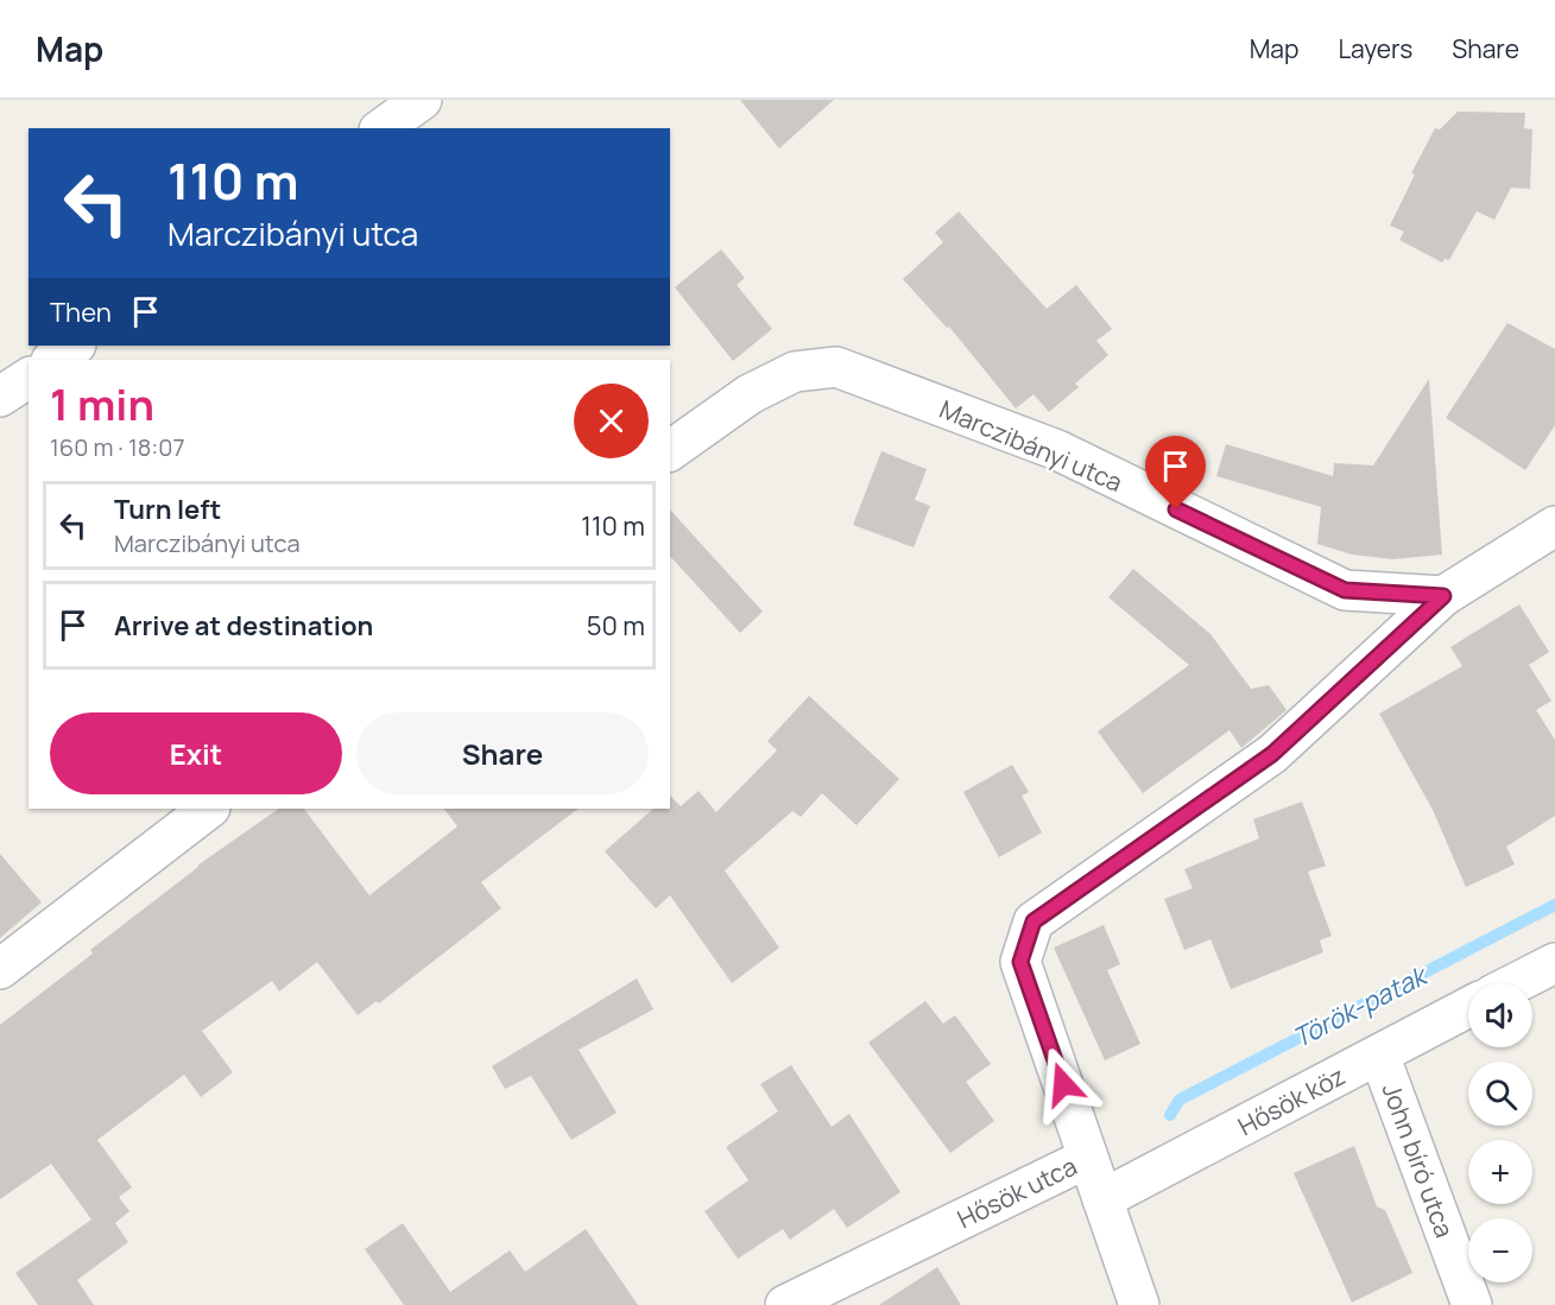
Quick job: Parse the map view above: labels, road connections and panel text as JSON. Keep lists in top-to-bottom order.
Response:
{
  "streets": {
    "street": [
      "Marczibányi utca",
      "Hősök köz",
      "John bíró utca",
      "Hősök utca"
    ]
  },
  "crossings": [
    ["Marczibányi utca", "Hősök utca"],
    ["Hősök köz", "John bíró utca"]
  ],
  "water": ["Török-patak"],
  "page": {
    "header": "Map",
    "nav": ["Map", "Layers", "Share"],
    "turn": ["110 m", "Marczibányi utca"],
    "then": "Then",
    "heading": ["1 min", "160 m · 18:07"],
    "list": [
      {
        "name": "Turn left",
        "note": "Marczibányi utca",
        "value": "110 m"
      },
      {
        "name": "Arrive at destination",
        "value": "50 m"
      }
    ],
    "buttons": ["Exit", "Share"],
    "map_buttons": ["+", "−"]
  }
}
